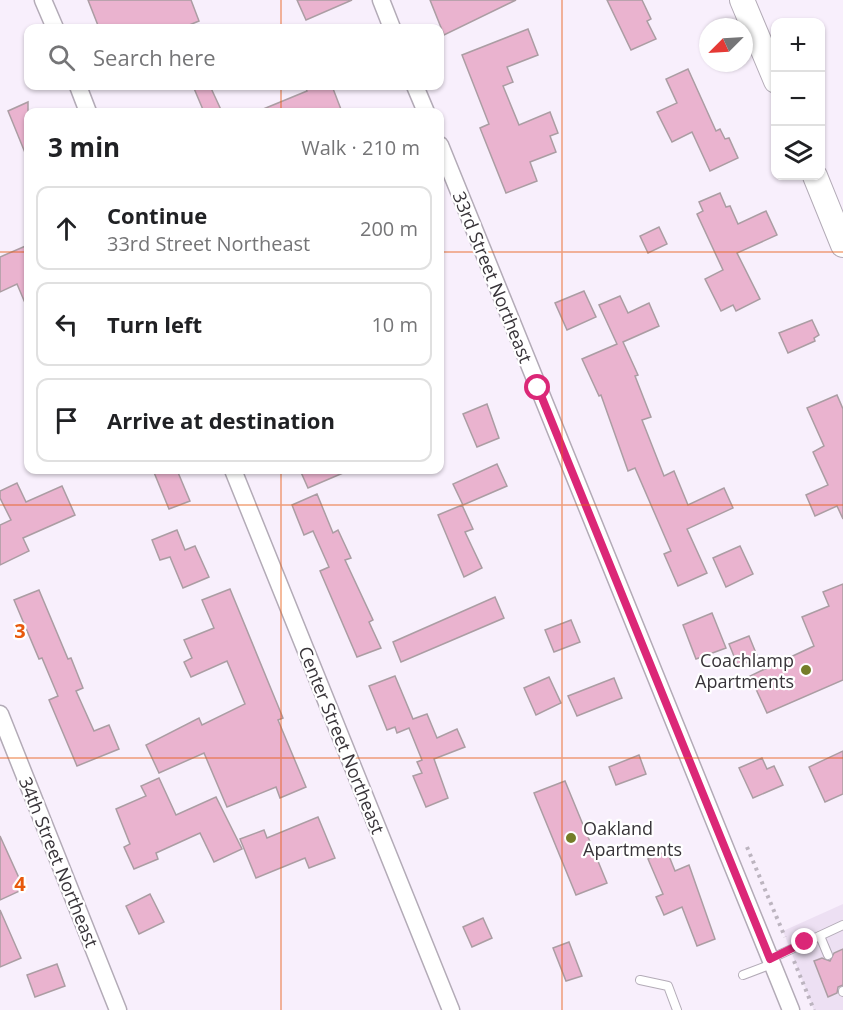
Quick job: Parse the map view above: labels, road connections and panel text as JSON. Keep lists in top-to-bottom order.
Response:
{
  "streets": {
    "street": ["33rd Street Northeast", "Center Street Northeast", "34th Street Northeast"]
  },
  "places": ["Coachlamp Apartments", "Oakland Apartments"],
  "north": "bottom left",
  "page": {
    "map_buttons": ["+", "−"],
    "search": "Search here",
    "heading": ["3 min", "Walk · 210 m"],
    "list": [
      ["Continue", "33rd Street Northeast", "200 m"],
      ["Turn left", "10 m"],
      "Arrive at destination"
    ]
  },
  "grid": {
    "rows": ["3", "4"]
  }
}
